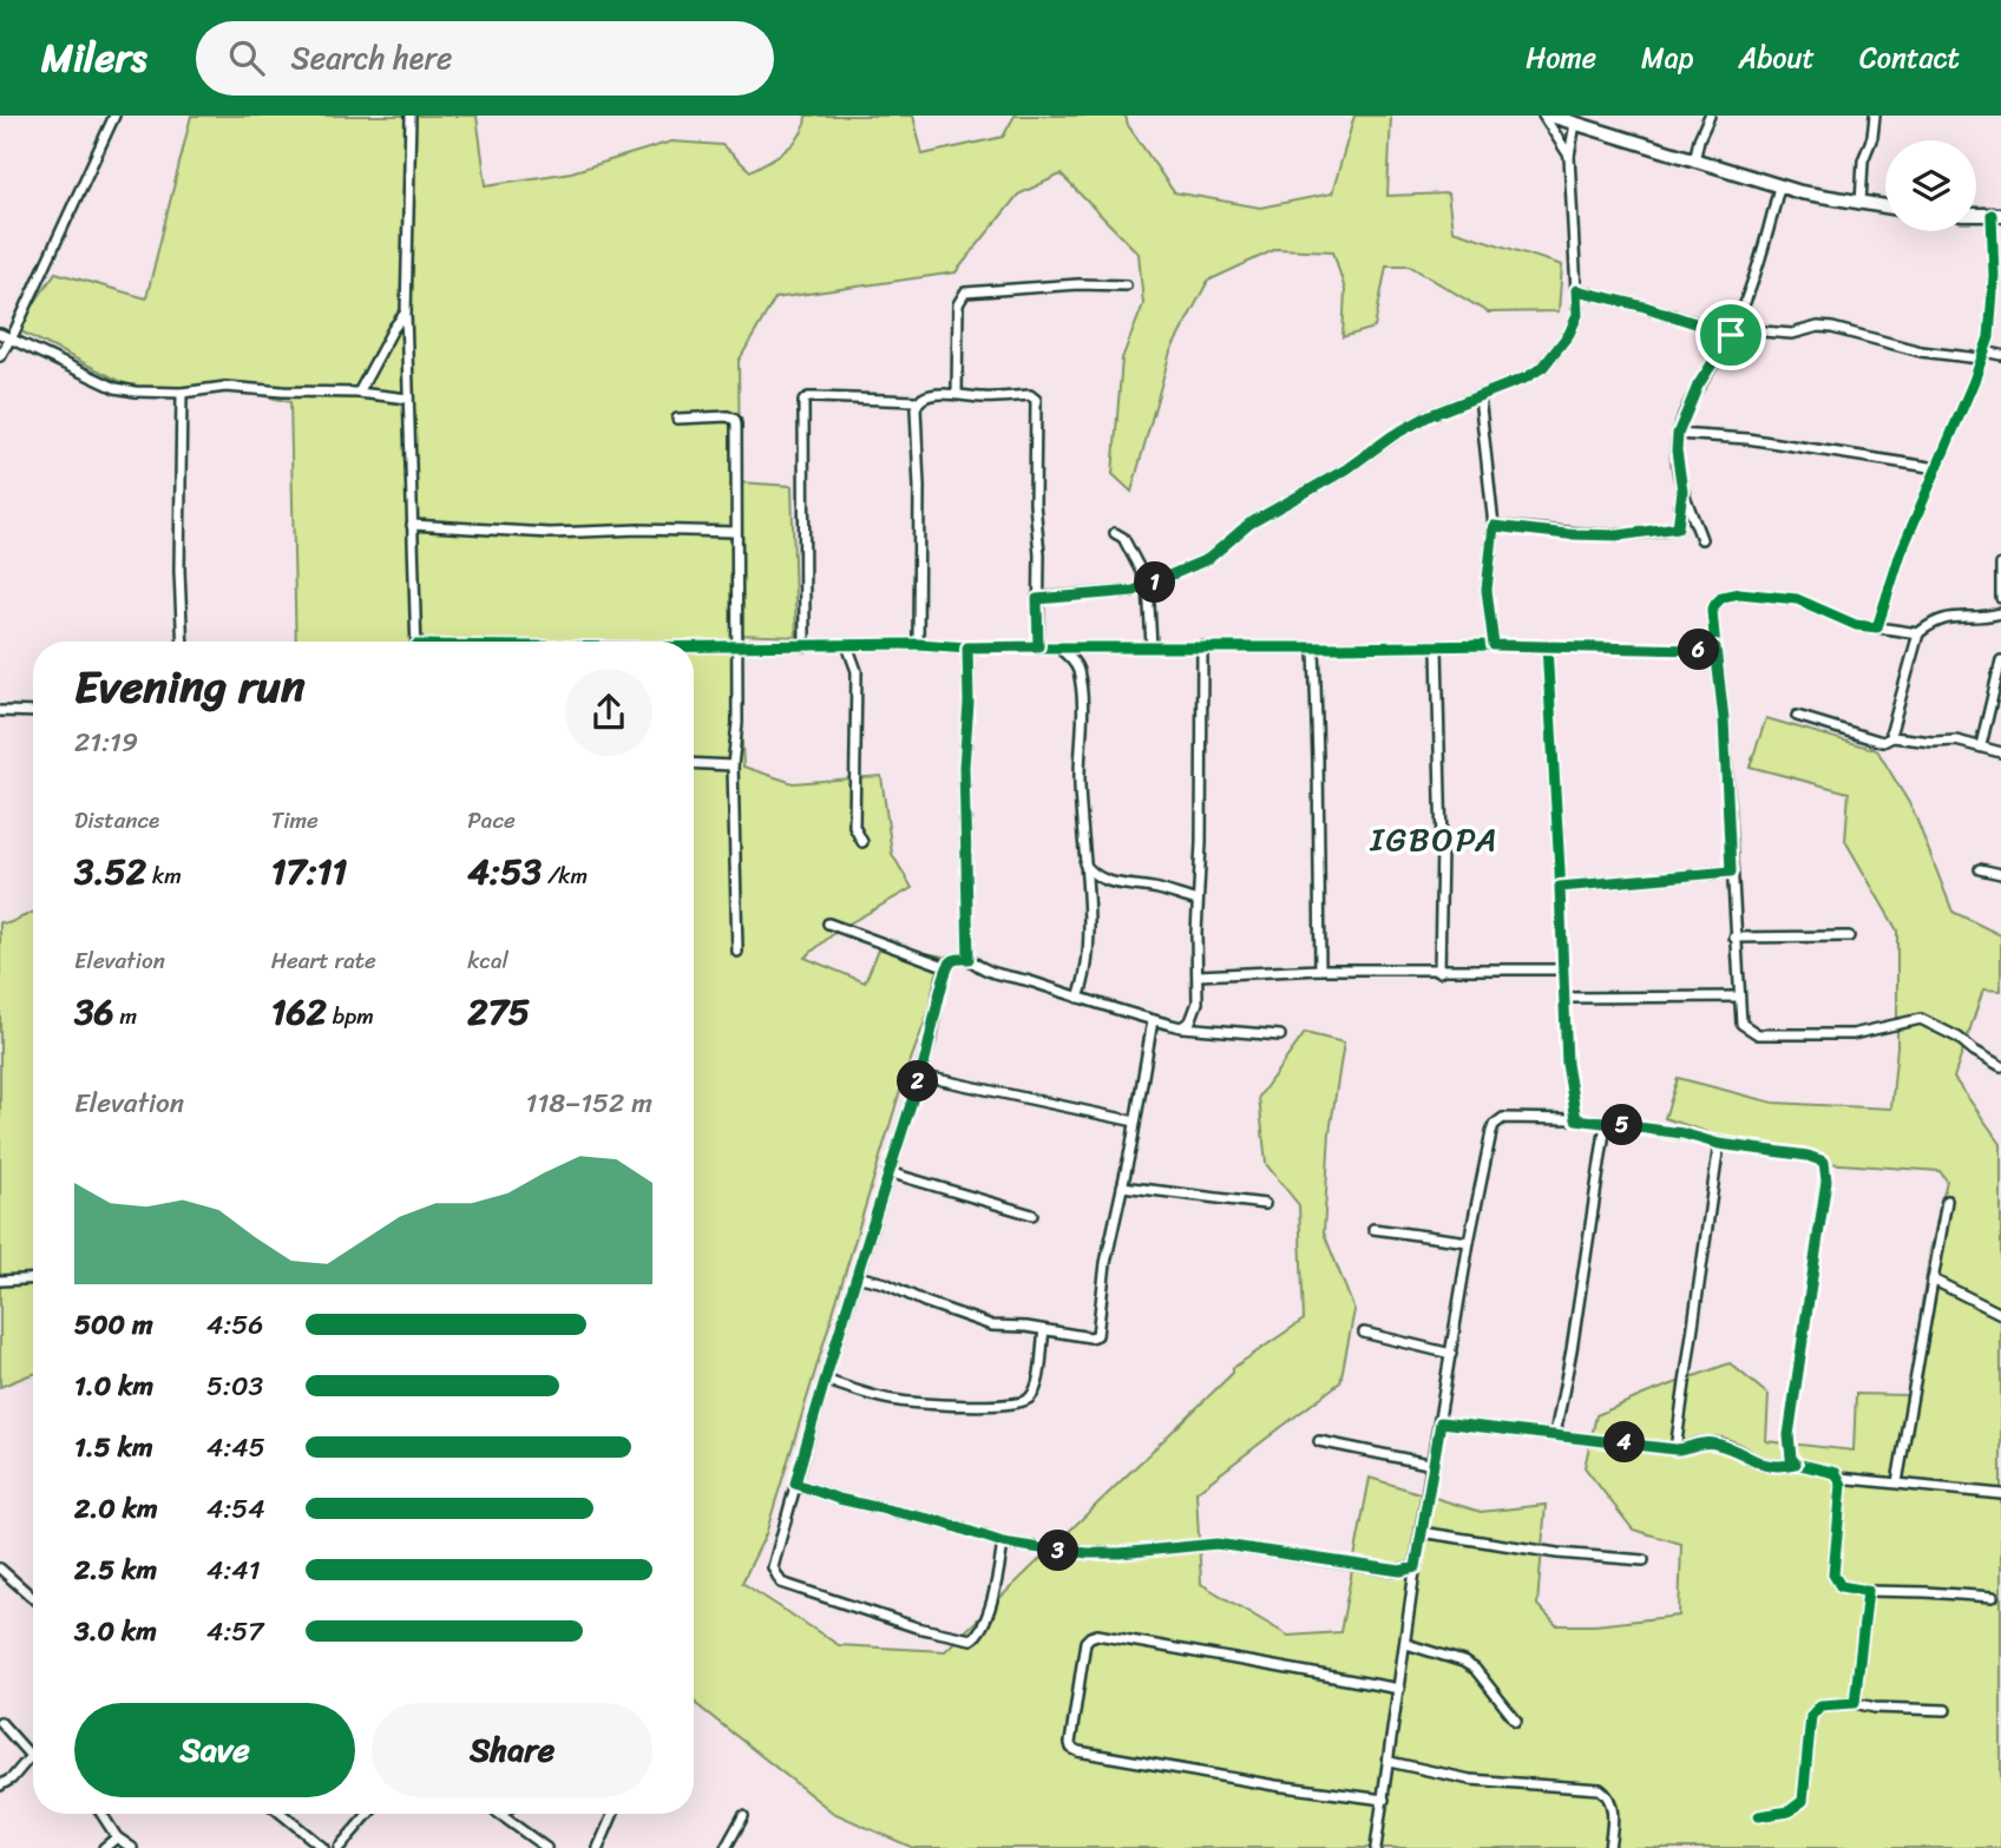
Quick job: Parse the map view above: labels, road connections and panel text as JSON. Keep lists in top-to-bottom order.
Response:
{
  "districts": ["IGBOPA"],
  "page": {
    "header": "Milers",
    "search": "Search here",
    "nav": [
      "Home",
      "Map",
      "About",
      "Contact"
    ],
    "pins": [
      "1",
      "6",
      "2",
      "5",
      "4",
      "3"
    ],
    "heading": ["Evening run", "21:19"],
    "stats": [
      ["Distance", "3.52 km"],
      ["Time", "17:11"],
      ["Pace", "4:53 /km"],
      ["Elevation", "36 m"],
      ["Heart rate", "162 bpm"],
      ["kcal", "275"]
    ],
    "chart": ["Elevation", "118–152 m"],
    "list": [
      {
        "name": "500 m",
        "note": "4:56"
      },
      {
        "name": "1.0 km",
        "note": "5:03"
      },
      {
        "name": "1.5 km",
        "note": "4:45"
      },
      {
        "name": "2.0 km",
        "note": "4:54"
      },
      {
        "name": "2.5 km",
        "note": "4:41"
      },
      {
        "name": "3.0 km",
        "note": "4:57"
      }
    ],
    "buttons": ["Save", "Share"]
  }
}
